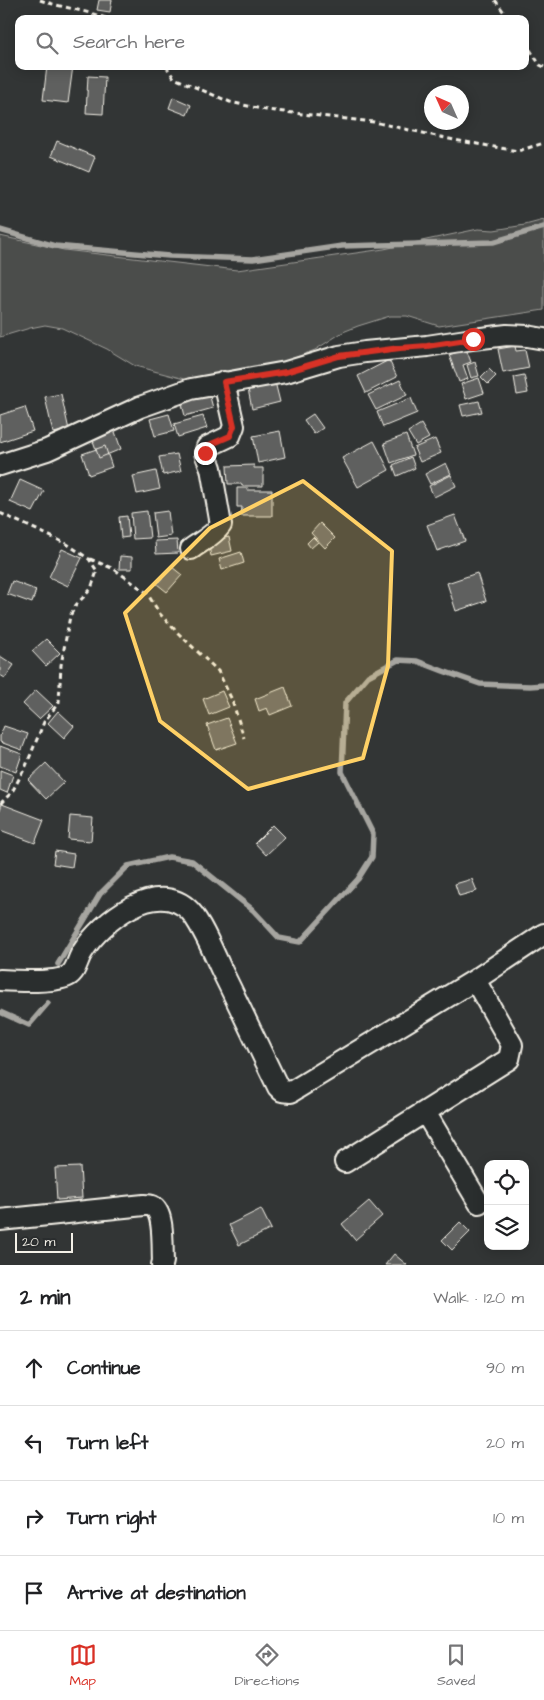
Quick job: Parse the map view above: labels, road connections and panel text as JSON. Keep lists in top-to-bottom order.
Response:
{
  "scale_bar": "20 m",
  "north": "top left",
  "page": {
    "search": "Search here",
    "scale": "20 m",
    "heading": ["2 min", "Walk · 120 m"],
    "list": [
      ["Continue", "90 m"],
      ["Turn left", "20 m"],
      ["Turn right", "10 m"],
      "Arrive at destination"
    ],
    "nav": ["Map", "Directions", "Saved"]
  }
}
